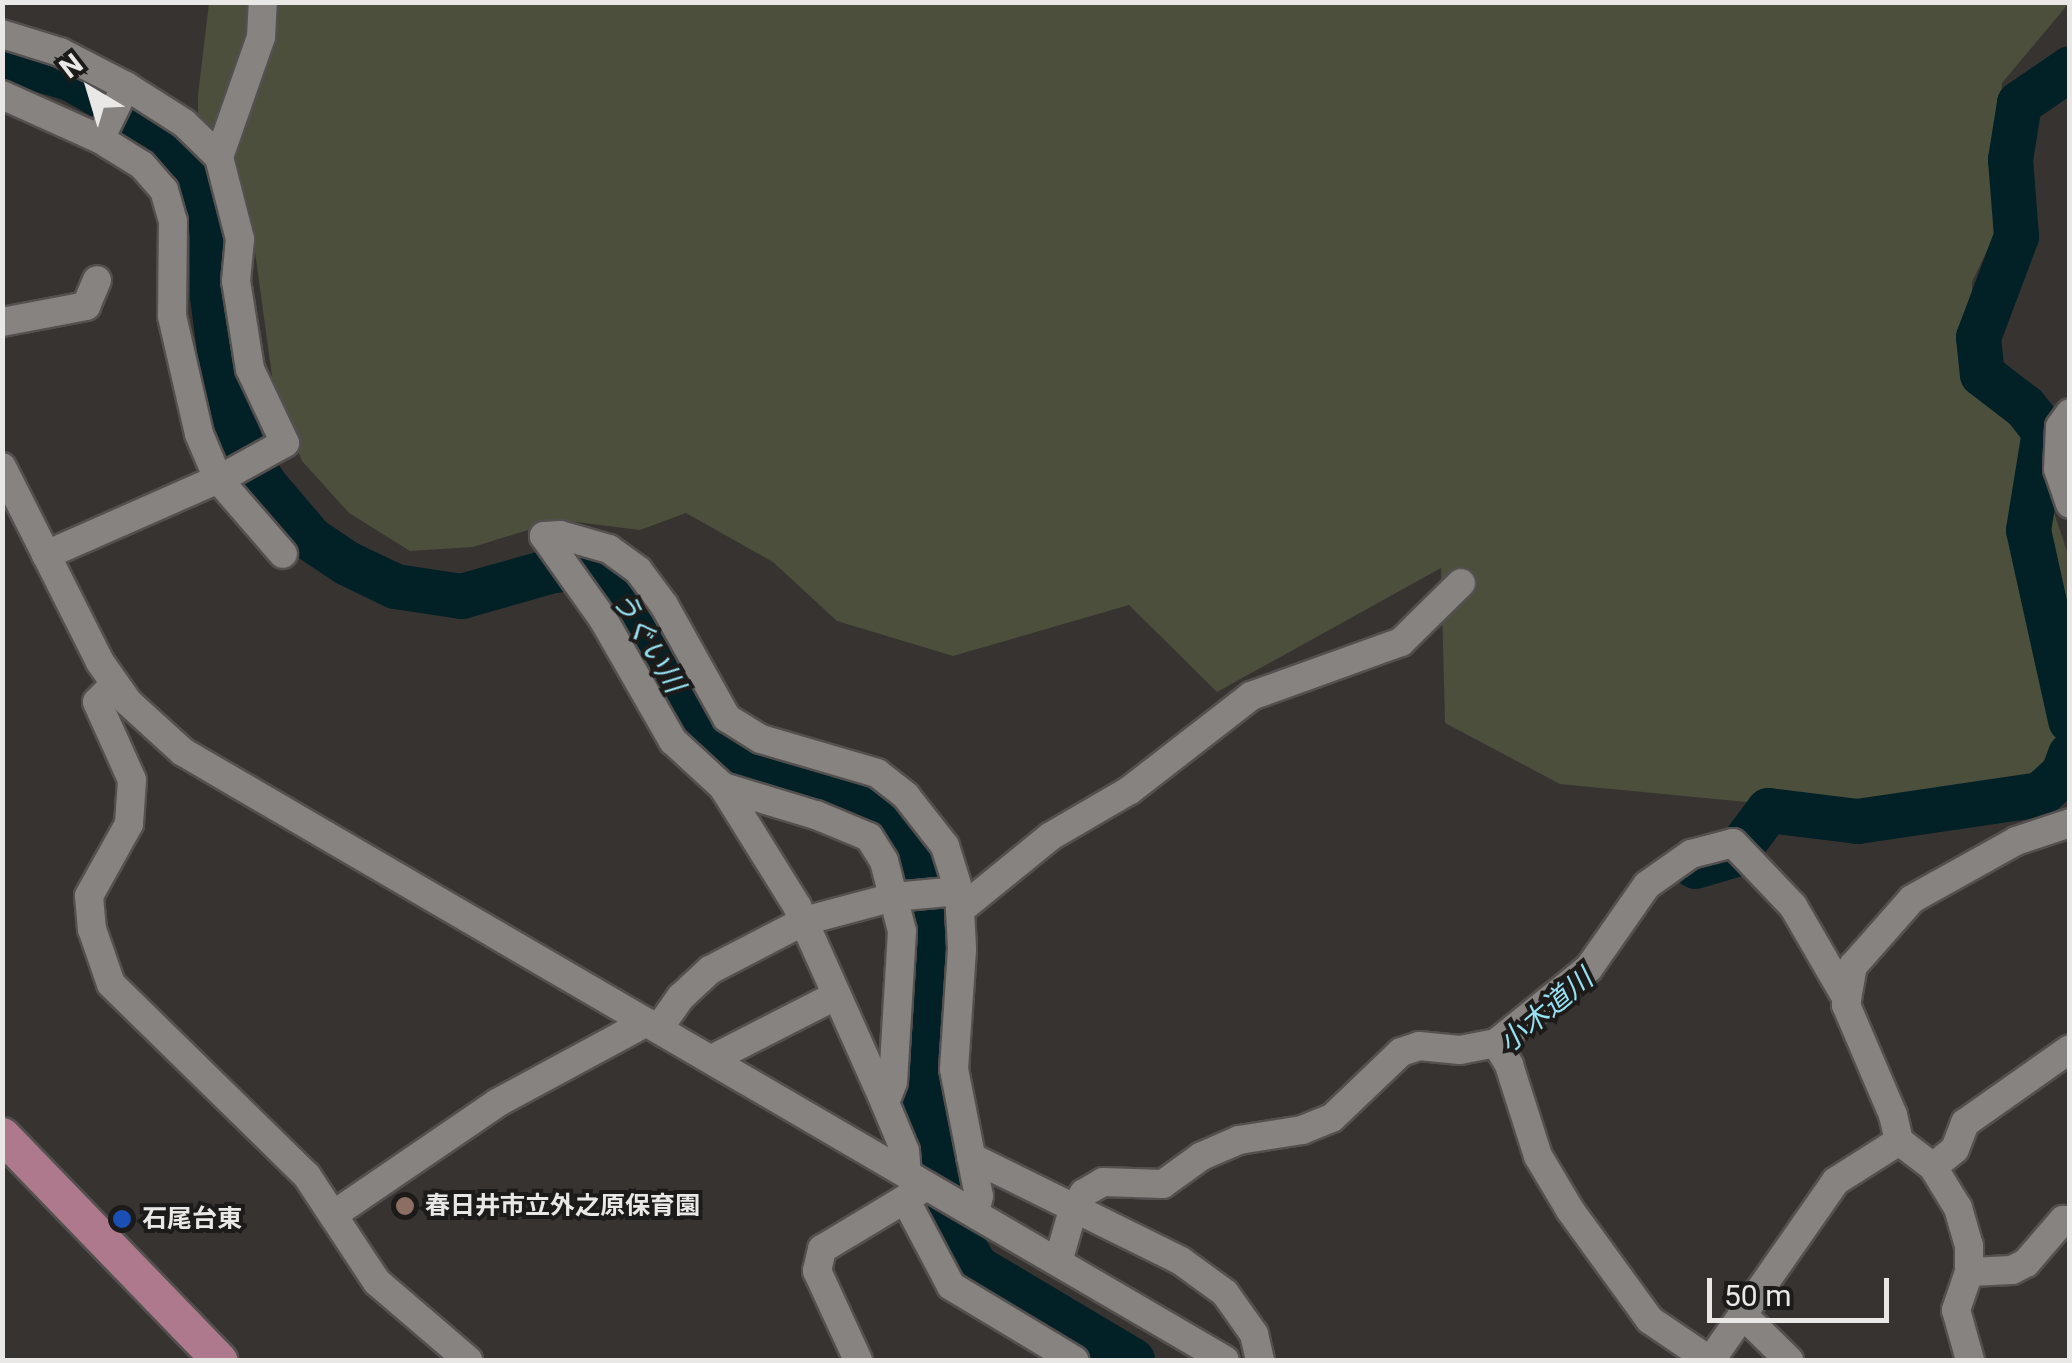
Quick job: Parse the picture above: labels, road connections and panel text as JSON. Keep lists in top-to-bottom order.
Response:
{
  "water": ["うぐい川", "小木道川"],
  "places": ["春日井市立外之原保育園", "石尾台東"],
  "scale_bar": "50 m",
  "north": "top left"
}
